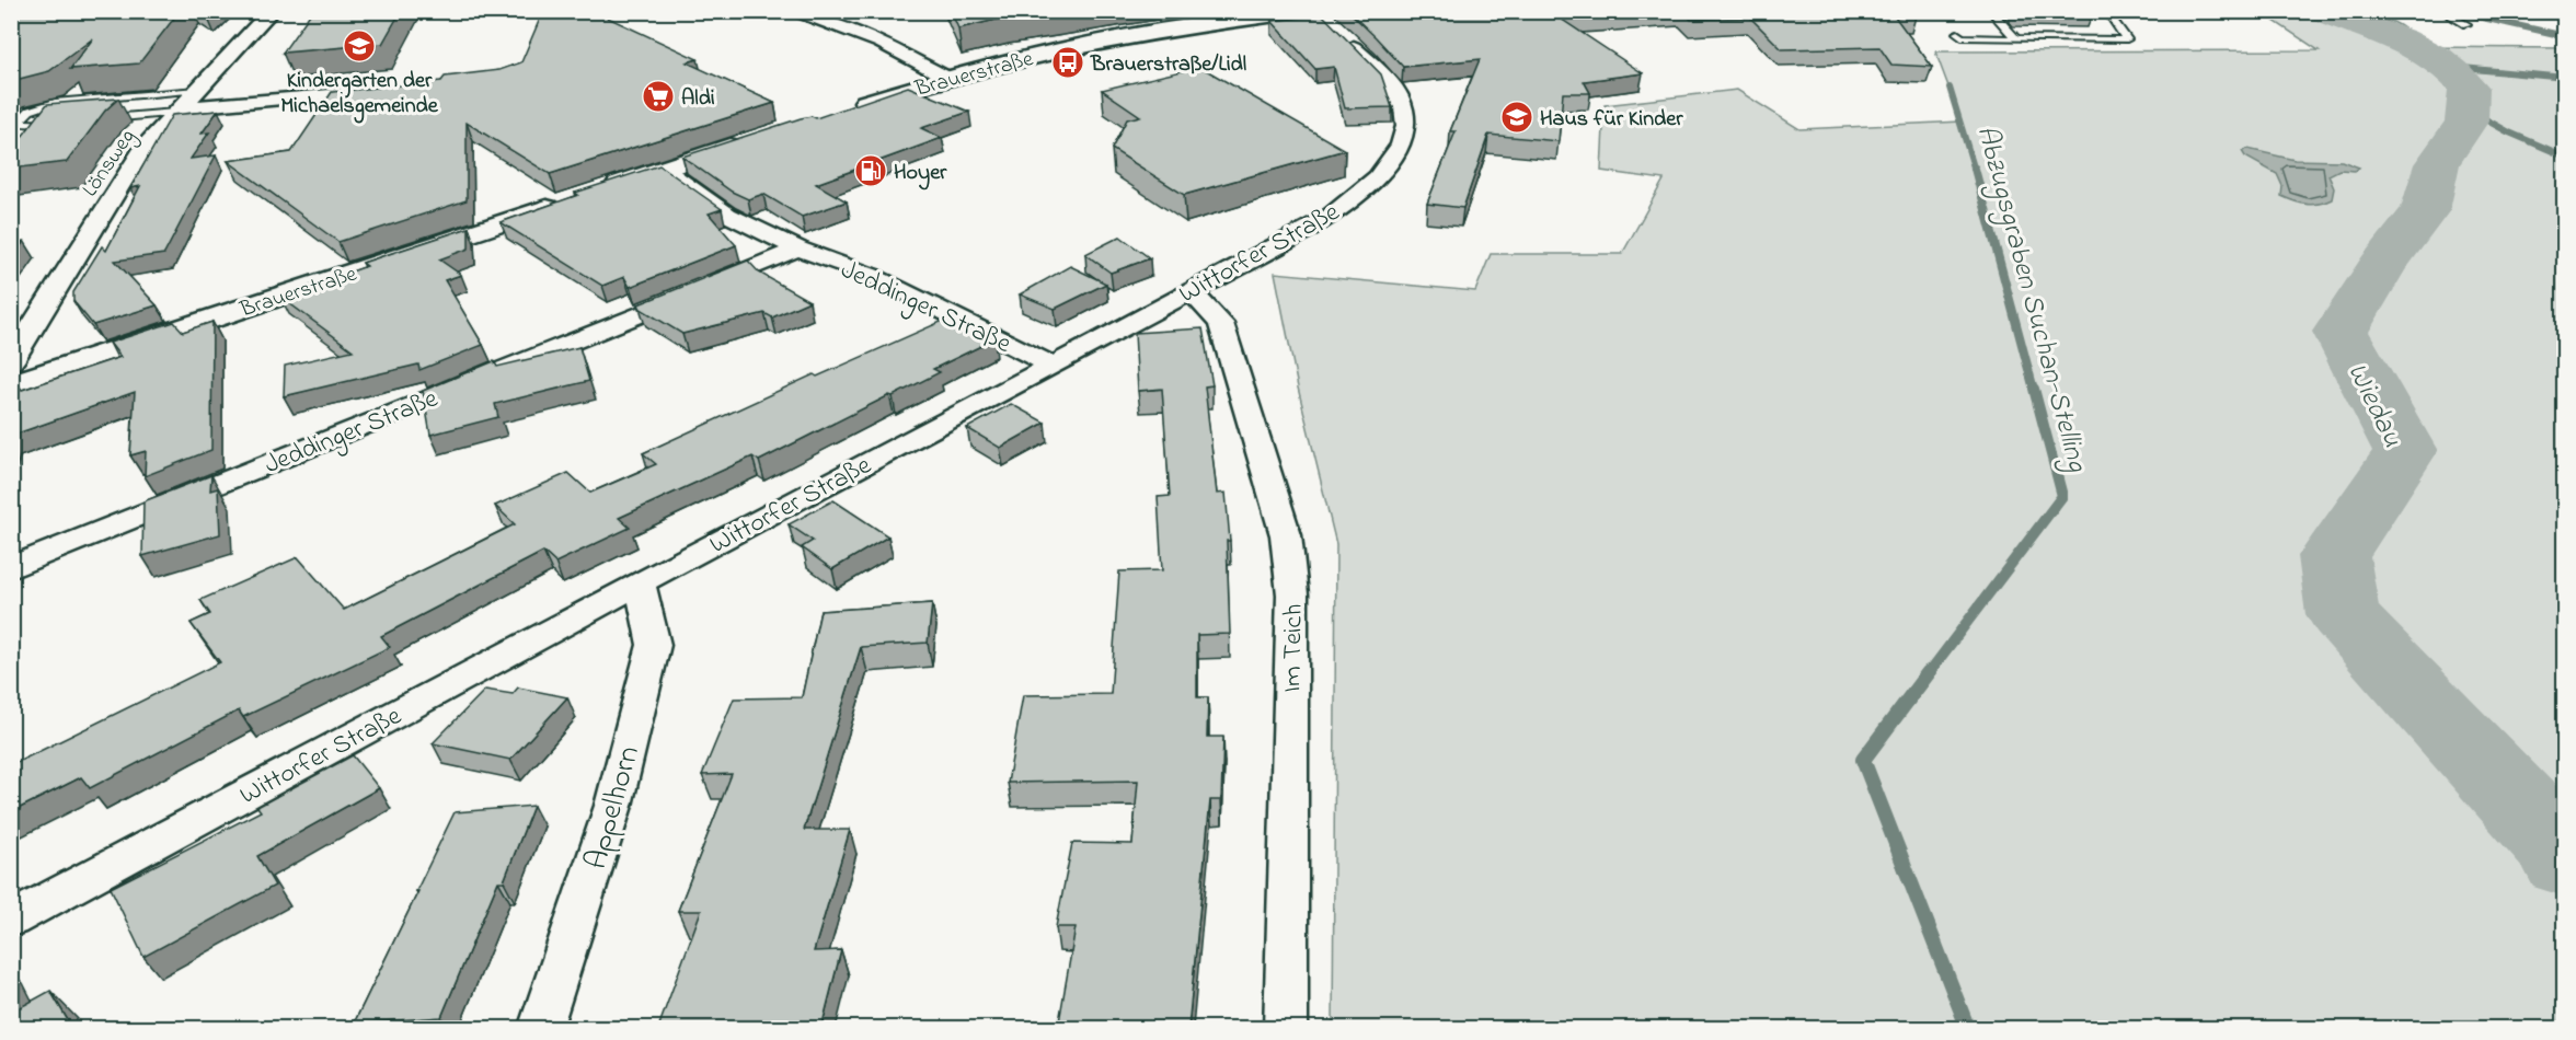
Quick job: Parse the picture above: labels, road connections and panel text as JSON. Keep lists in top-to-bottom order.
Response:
{
  "streets": {
    "main road": ["Brauerstraße"],
    "street": [
      "Lönsweg",
      "Wittorfer Straße",
      "Jeddinger Straße",
      "Im Teich",
      "Appelhorn"
    ]
  },
  "crossings": [
    ["Wittorfer Straße", "Jeddinger Straße"],
    ["Wittorfer Straße", "Im Teich"],
    ["Wittorfer Straße", "Appelhorn"]
  ],
  "water": ["Abzugsgraben Suchan-Stelling", "Wiedau"],
  "places": {
    "school or university": ["Kindergarten der Michaelsgemeinde", "Haus für Kinder"],
    "bus stop": ["Brauerstraße/Lidl"],
    "supermarket": ["Aldi"],
    "fuel station": ["Hoyer"]
  }
}
